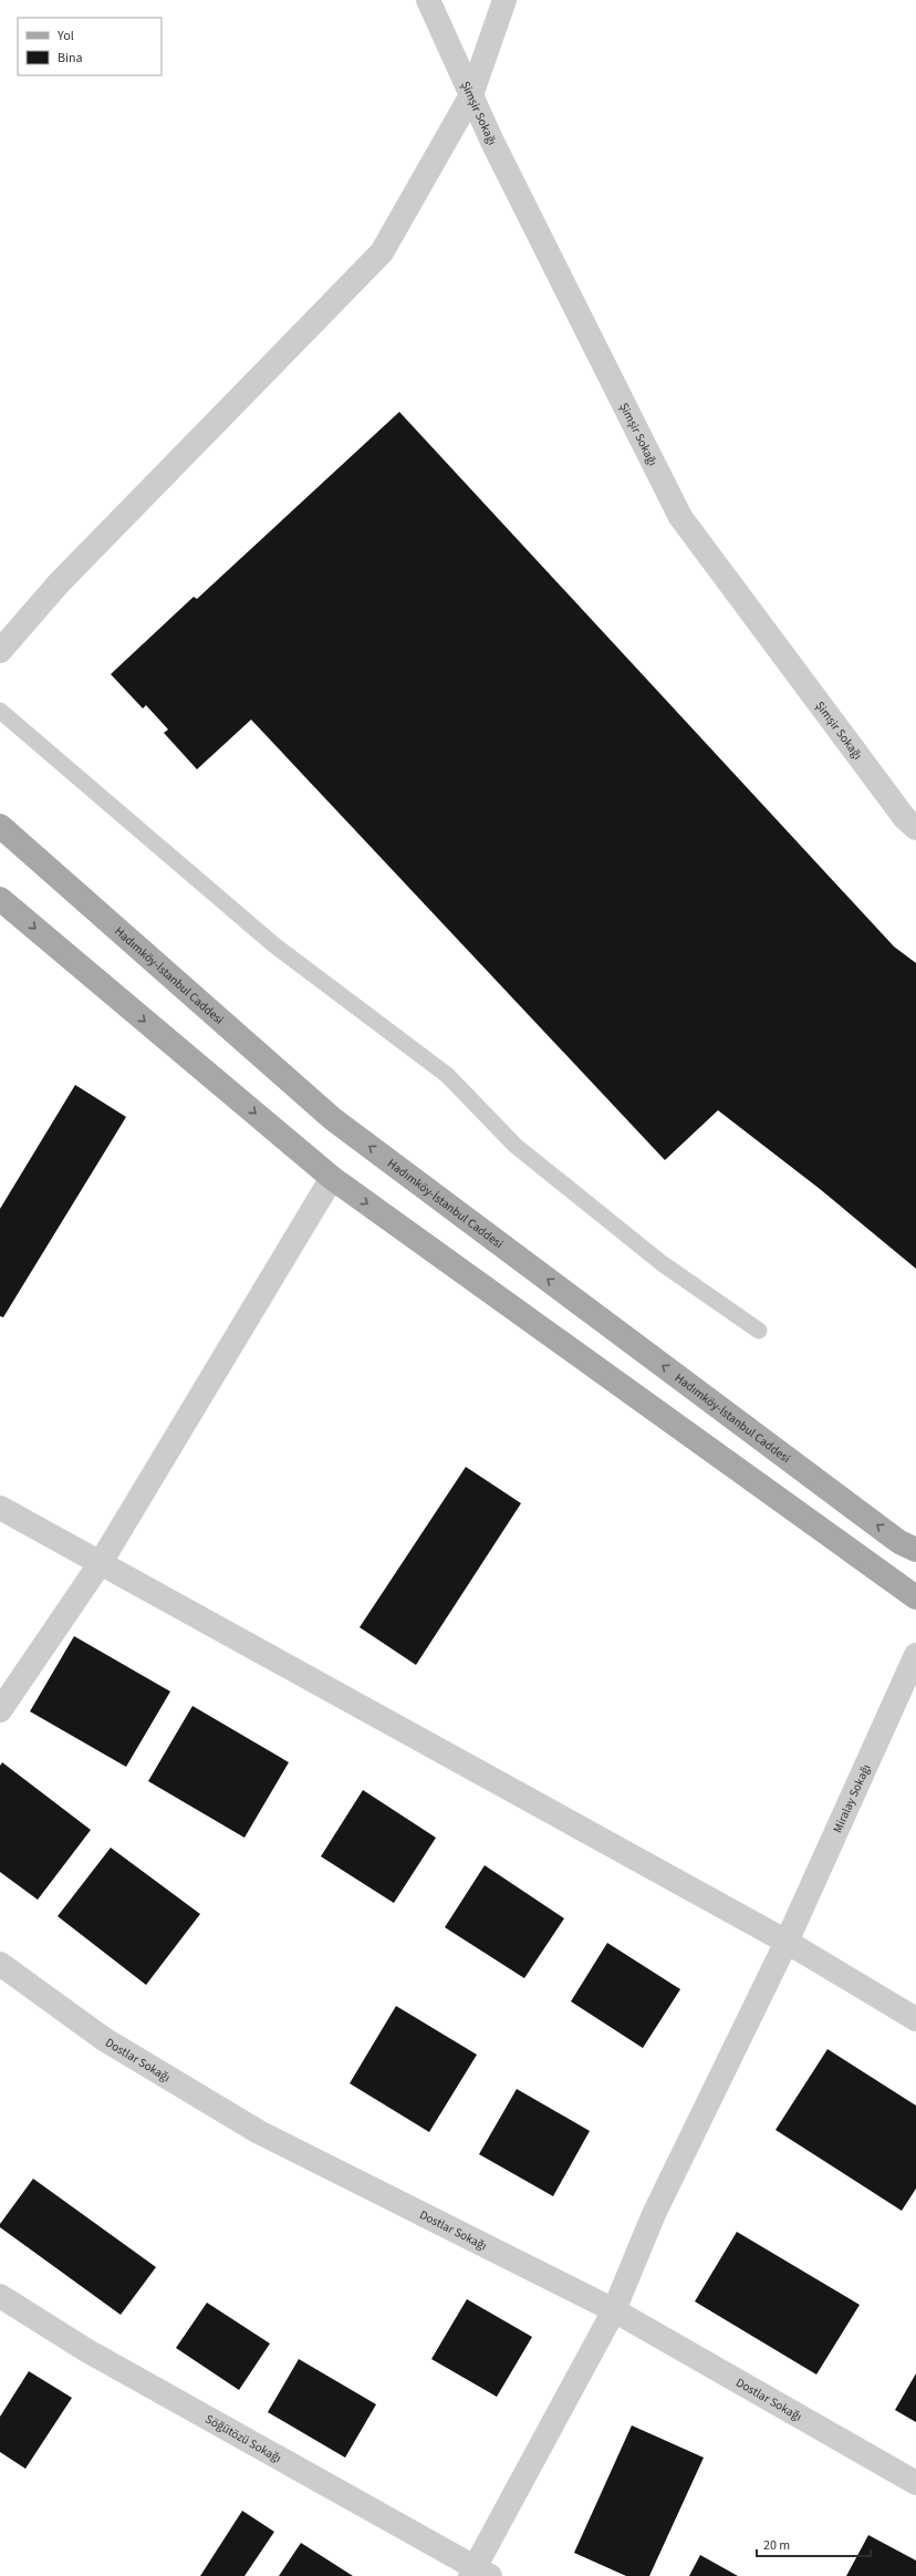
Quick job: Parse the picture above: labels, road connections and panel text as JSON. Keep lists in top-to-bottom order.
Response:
{
  "streets": {
    "main road": ["Hadımköy-İstanbul Caddesi"],
    "street": [
      "Şimşir Sokağı",
      "Miralay Sokağı",
      "Dostlar Sokağı",
      "Söğütözü Sokağı"
    ]
  },
  "crossings": [
    ["Miralay Sokağı", "Dostlar Sokağı"],
    ["Miralay Sokağı", "Söğütözü Sokağı"]
  ],
  "legend": ["Yol", "Bina"],
  "scale_bar": "20 m"
}
